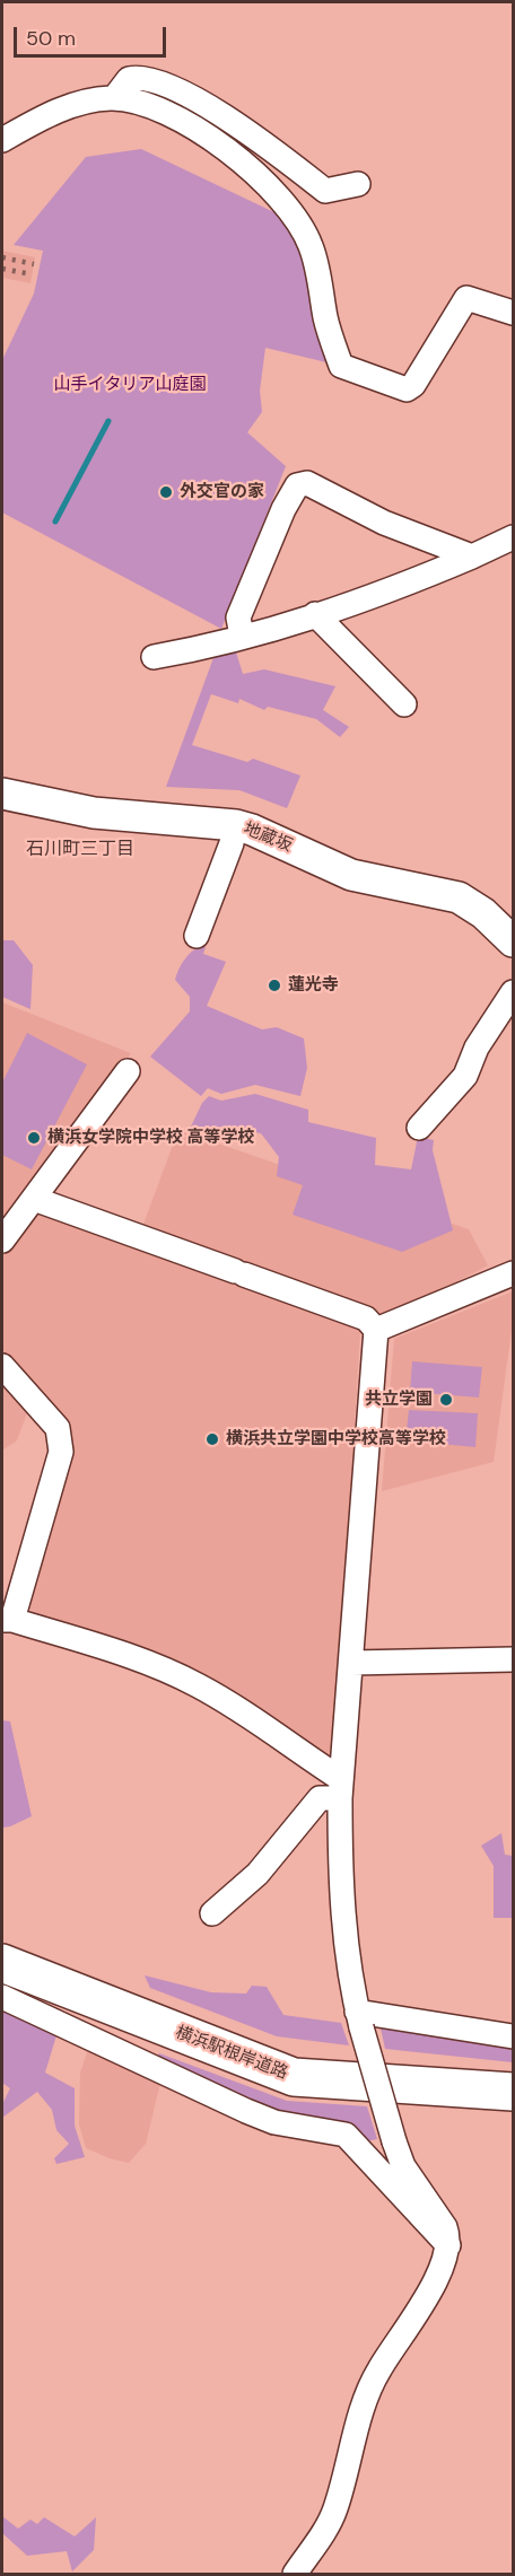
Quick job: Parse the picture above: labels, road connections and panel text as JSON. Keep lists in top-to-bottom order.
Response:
{
  "streets": {
    "main road": ["横浜駅根岸道路"],
    "street": ["地蔵坂"]
  },
  "districts": ["石川町三丁目"],
  "parks": ["山手イタリア山庭園"],
  "places": [
    "外交官の家",
    "蓮光寺",
    "横浜女学院中学校 高等学校",
    "共立学園",
    "横浜共立学園中学校高等学校"
  ],
  "scale_bar": "50 m"
}
